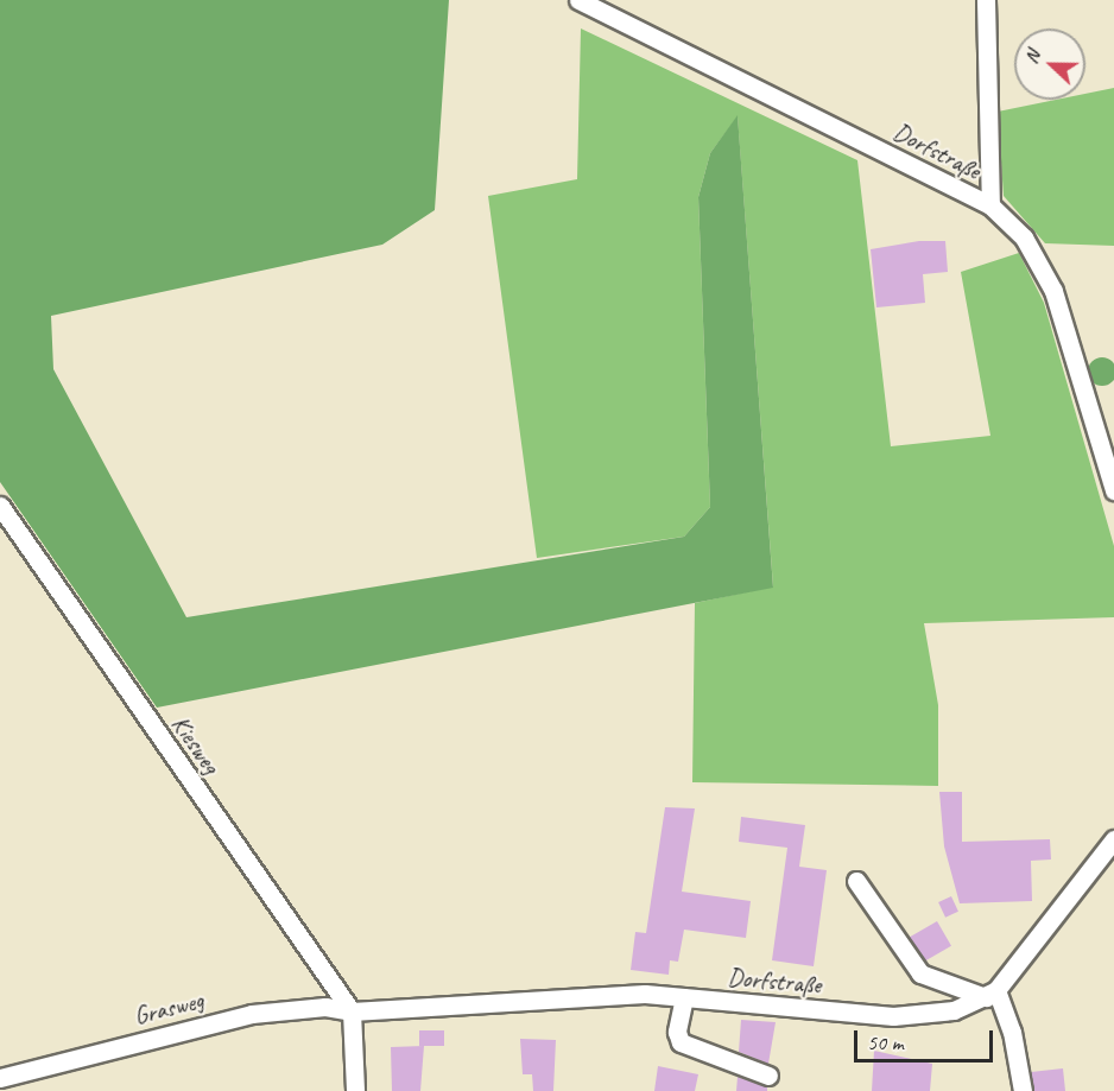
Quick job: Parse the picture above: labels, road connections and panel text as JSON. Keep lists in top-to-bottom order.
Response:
{
  "streets": {
    "street": ["Dorfstraße", "Kiesweg", "Grasweg"]
  },
  "crossings": [
    ["Dorfstraße", "Kiesweg"],
    ["Dorfstraße", "Grasweg"],
    ["Kiesweg", "Grasweg"]
  ],
  "scale_bar": "50 m",
  "north": "left"
}
